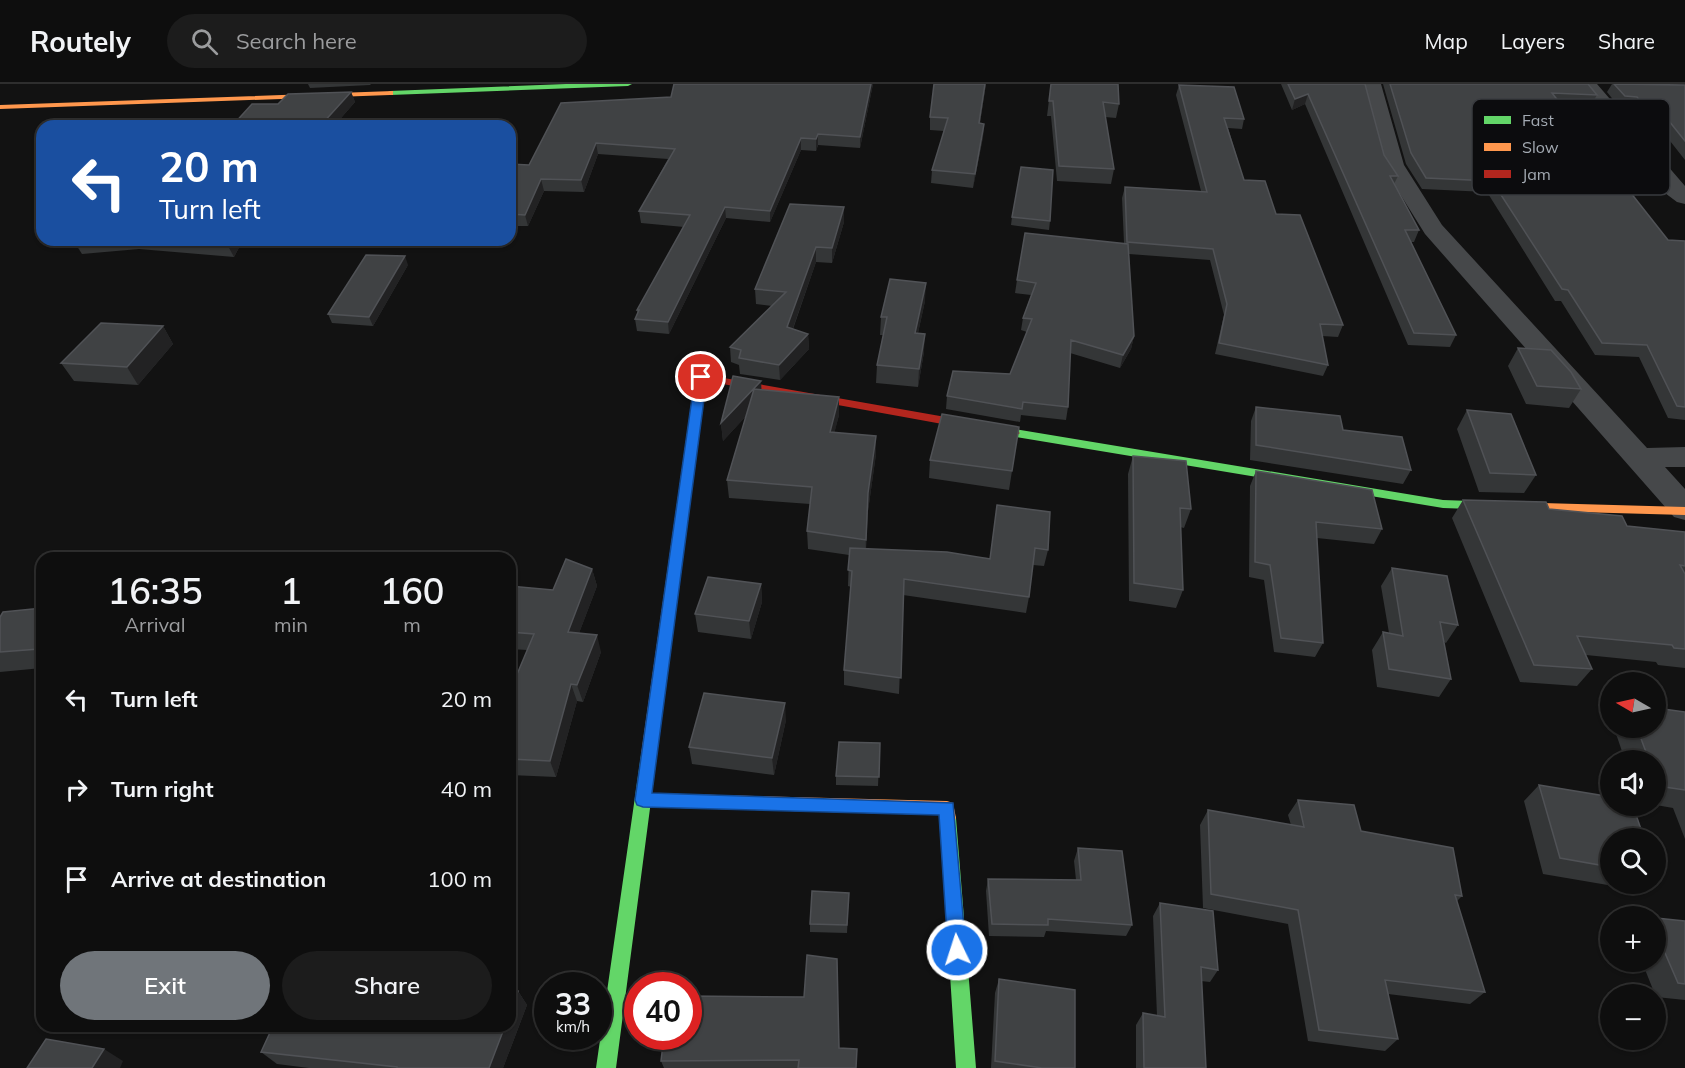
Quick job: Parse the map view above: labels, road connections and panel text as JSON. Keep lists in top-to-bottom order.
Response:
{
  "legend": ["Fast", "Slow", "Jam"],
  "north": "left",
  "page": {
    "header": "Routely",
    "search": "Search here",
    "nav": ["Map", "Layers", "Share"],
    "turn": ["20 m", "Turn left"],
    "eta": [
      "16:35",
      "Arrival",
      "1",
      "min",
      "160",
      "m"
    ],
    "list": [
      {
        "name": "Turn left",
        "value": "20 m"
      },
      {
        "name": "Turn right",
        "value": "40 m"
      },
      {
        "name": "Arrive at destination",
        "value": "100 m"
      }
    ],
    "map_buttons": ["+", "−"],
    "buttons": ["Exit", "Share"],
    "speed": "33 km/h",
    "limit": "40"
  }
}
